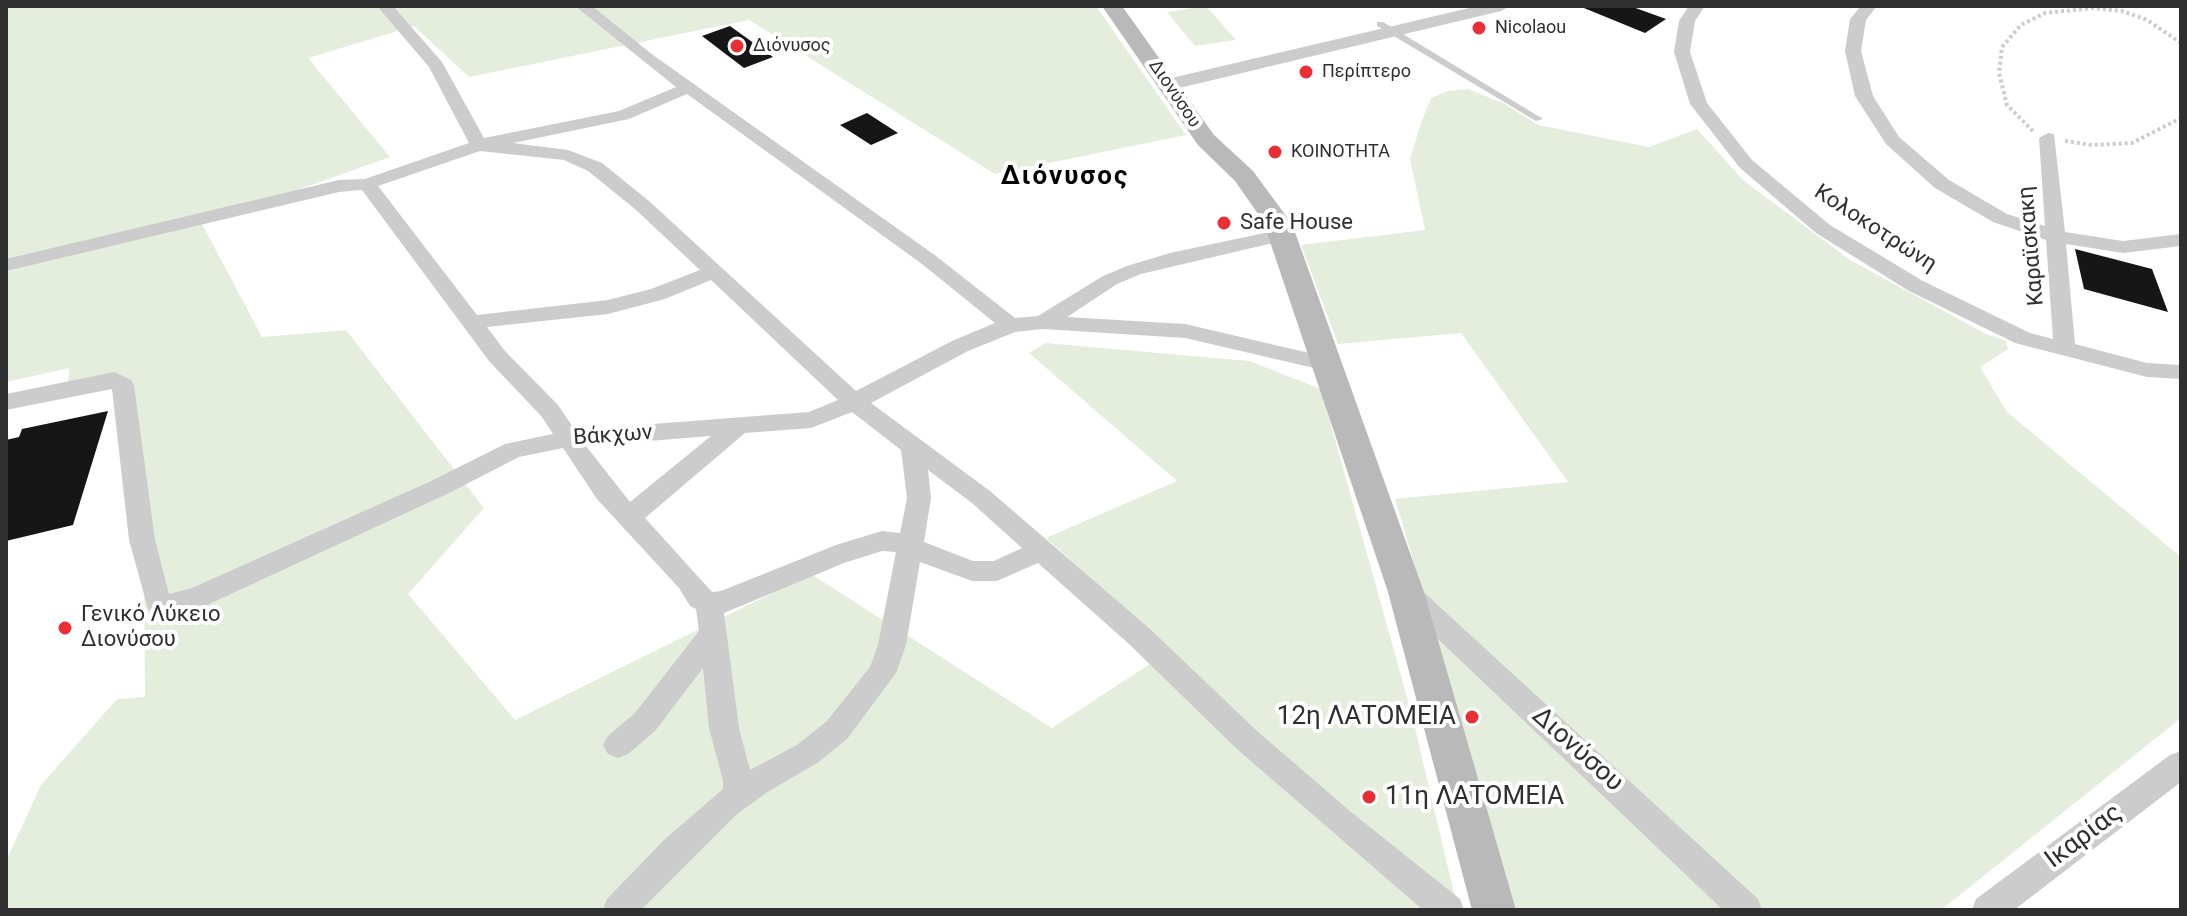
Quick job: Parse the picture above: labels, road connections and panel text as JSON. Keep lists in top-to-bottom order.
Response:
{
  "streets": {
    "main road": ["Διονύσου"],
    "street": [
      "Κολοκοτρώνη",
      "Καραϊσκακη",
      "Βάκχων",
      "Ικαρίας"
    ]
  },
  "crossings": [
    ["Διονύσου", "Βάκχων"],
    ["Κολοκοτρώνη", "Καραϊσκακη"]
  ],
  "districts": ["Διόνυσος"],
  "places": [
    "Nicolaou",
    "Διόνυσος",
    "Περίπτερο",
    "ΚΟΙΝΟΤΗΤΑ",
    "Safe House",
    "Γενικό Λύκειο Διονύσου",
    "12η ΛΑΤΟΜΕΙΑ",
    "11η ΛΑΤΟΜΕΙΑ"
  ]
}
